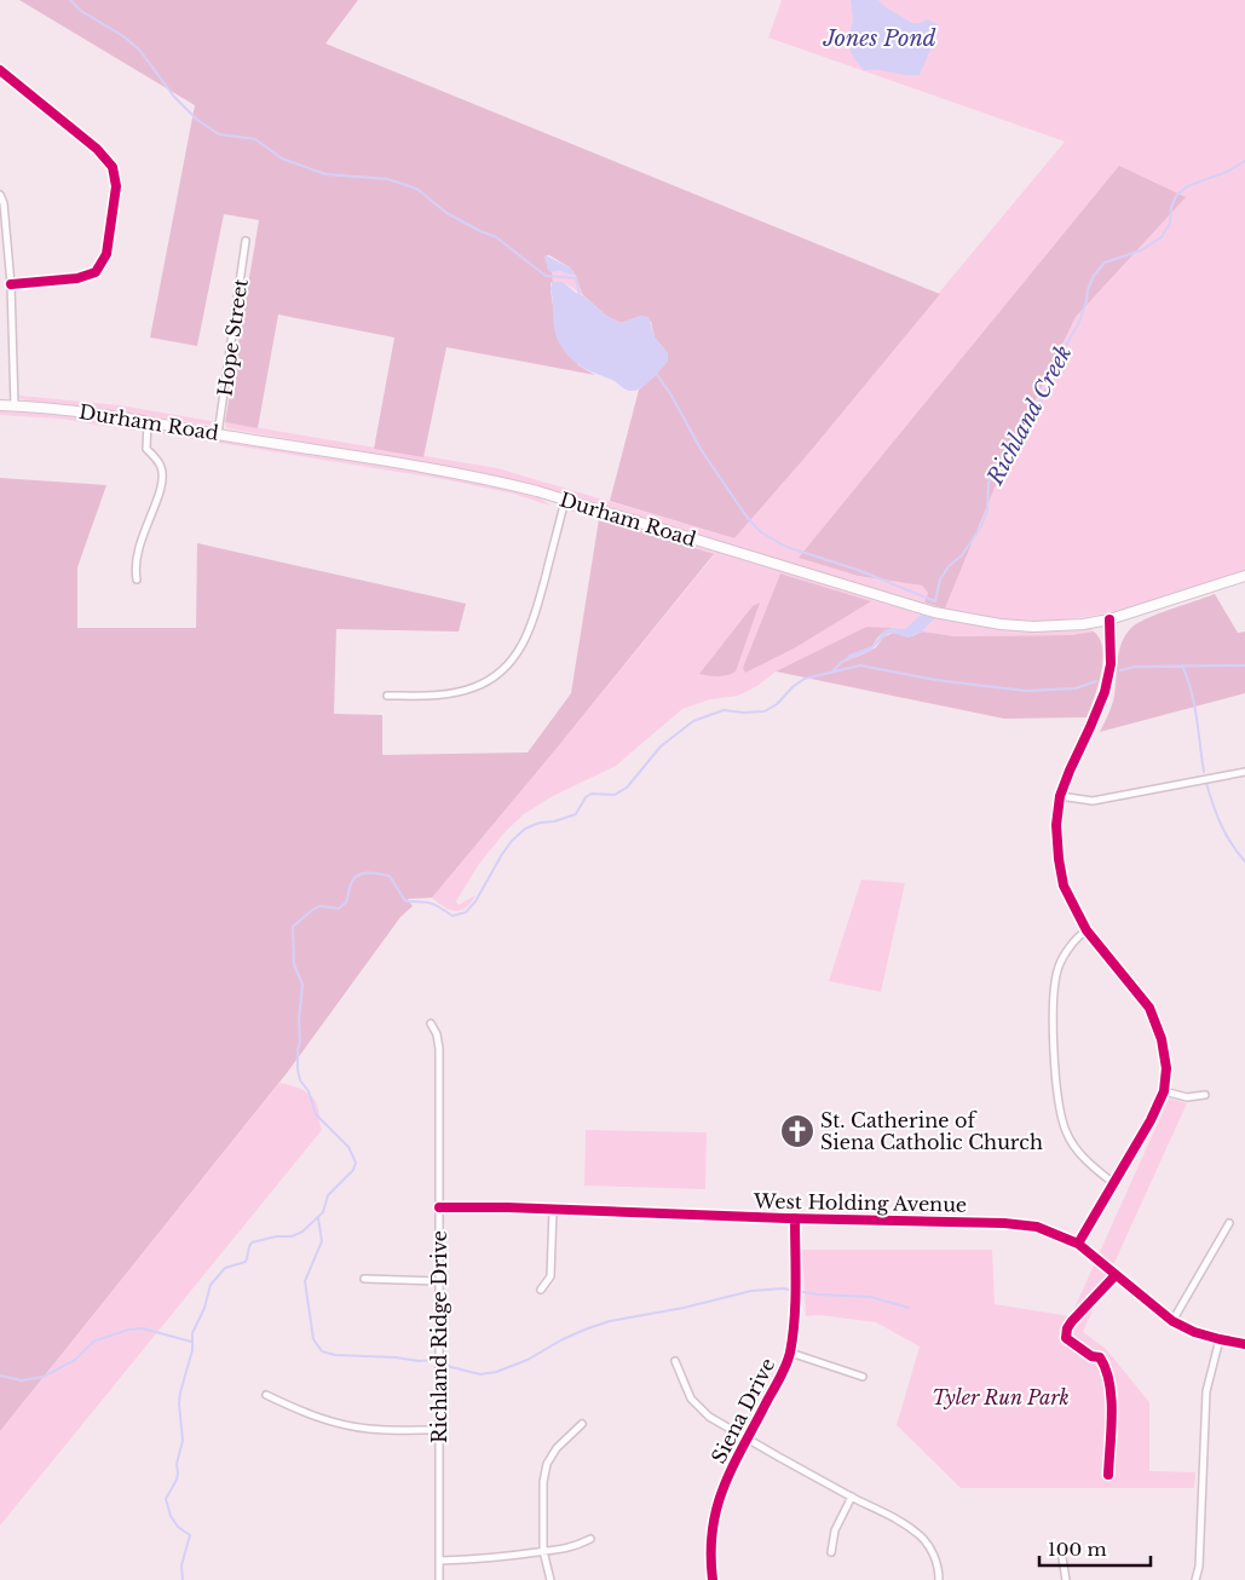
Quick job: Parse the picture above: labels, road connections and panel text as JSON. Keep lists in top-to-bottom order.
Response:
{
  "streets": {
    "main road": ["Durham Road"],
    "street": [
      "Hope Street",
      "West Holding Avenue",
      "Richland Ridge Drive",
      "Siena Drive"
    ]
  },
  "crossings": [
    ["Hope Street", "Durham Road"],
    ["West Holding Avenue", "Richland Ridge Drive"],
    ["West Holding Avenue", "Siena Drive"]
  ],
  "water": ["Jones Pond", "Richland Creek"],
  "parks": ["Tyler Run Park"],
  "places": {
    "church": ["St. Catherine of Siena Catholic Church"]
  },
  "scale_bar": "100 m"
}
